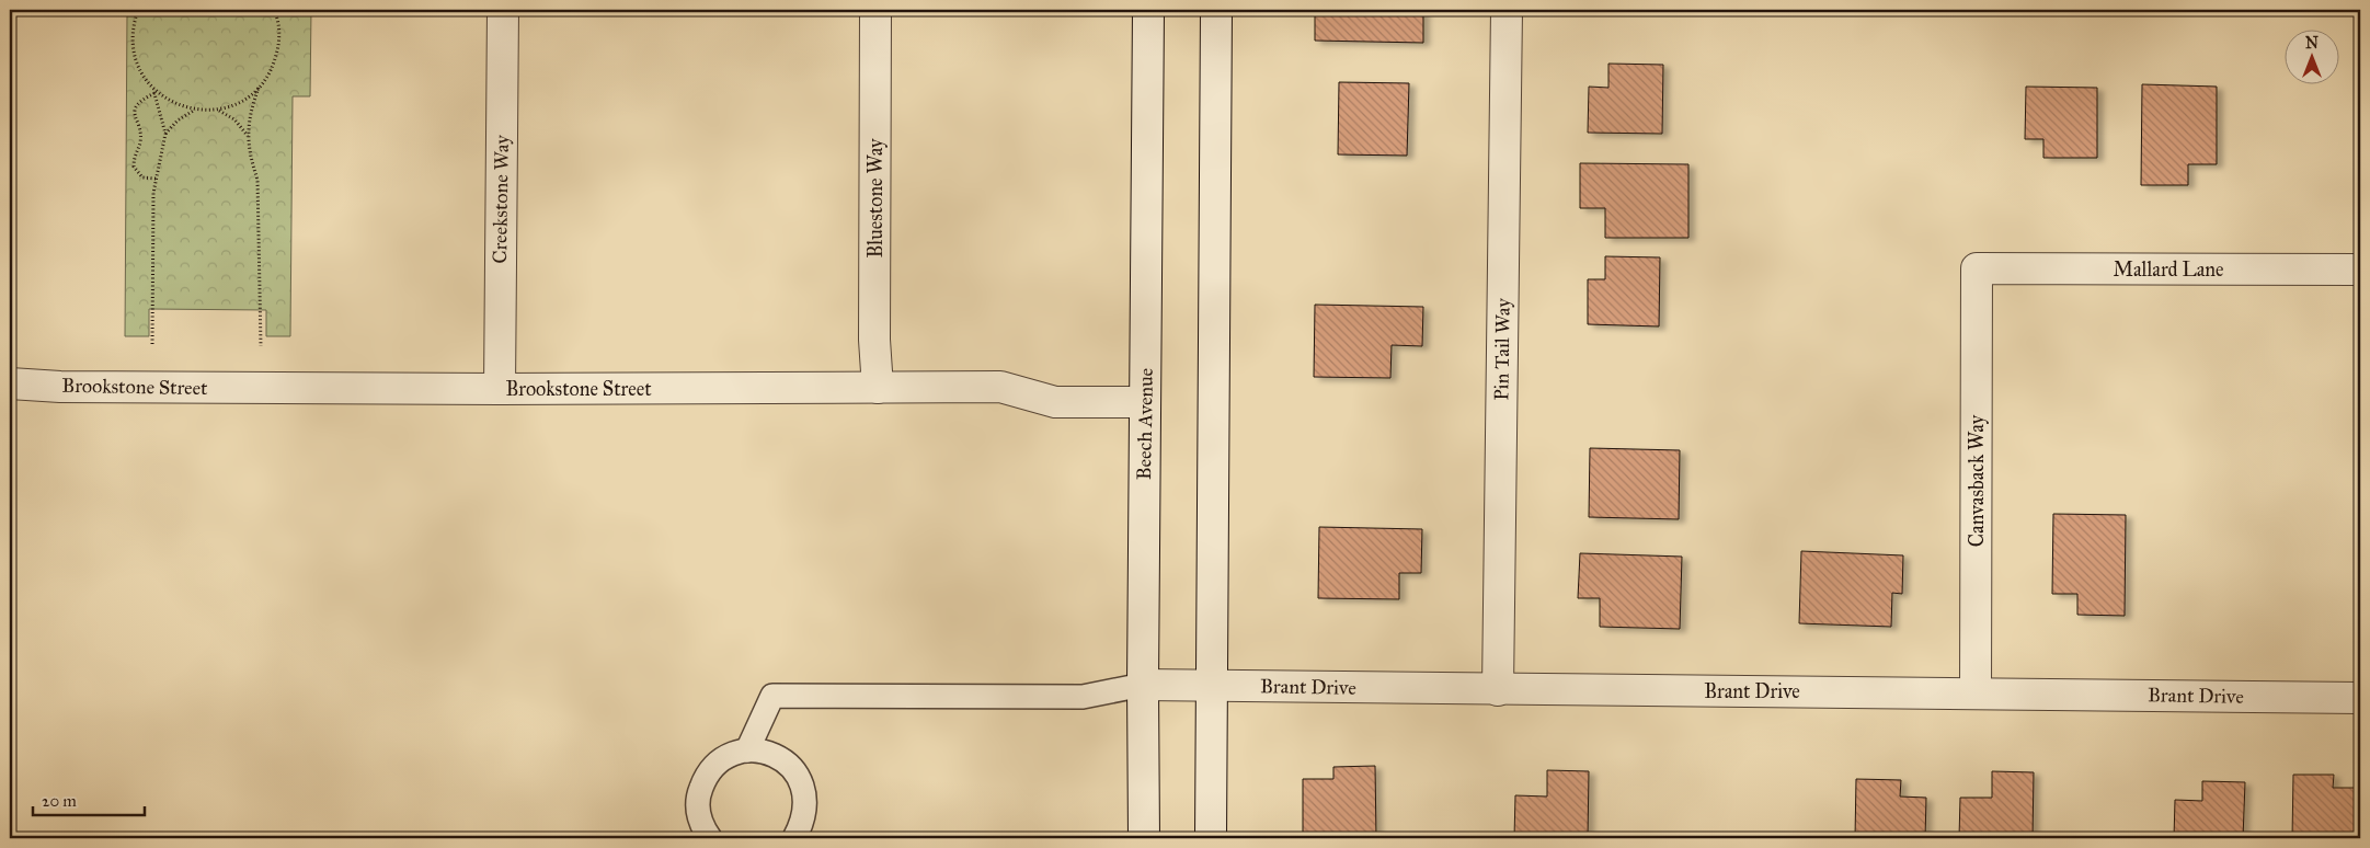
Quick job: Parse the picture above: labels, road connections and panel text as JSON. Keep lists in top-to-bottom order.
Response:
{
  "streets": {
    "street": [
      "Bluestone Way",
      "Creekstone Way",
      "Mallard Lane",
      "Pin Tail Way",
      "Brookstone Street",
      "Beech Avenue",
      "Canvasback Way",
      "Brant Drive"
    ]
  },
  "crossings": [
    ["Bluestone Way", "Brookstone Street"],
    ["Creekstone Way", "Brookstone Street"],
    ["Mallard Lane", "Canvasback Way"],
    ["Pin Tail Way", "Brant Drive"],
    ["Brookstone Street", "Beech Avenue"],
    ["Beech Avenue", "Brant Drive"],
    ["Canvasback Way", "Brant Drive"]
  ],
  "scale_bar": "20 m",
  "north": "top"
}
